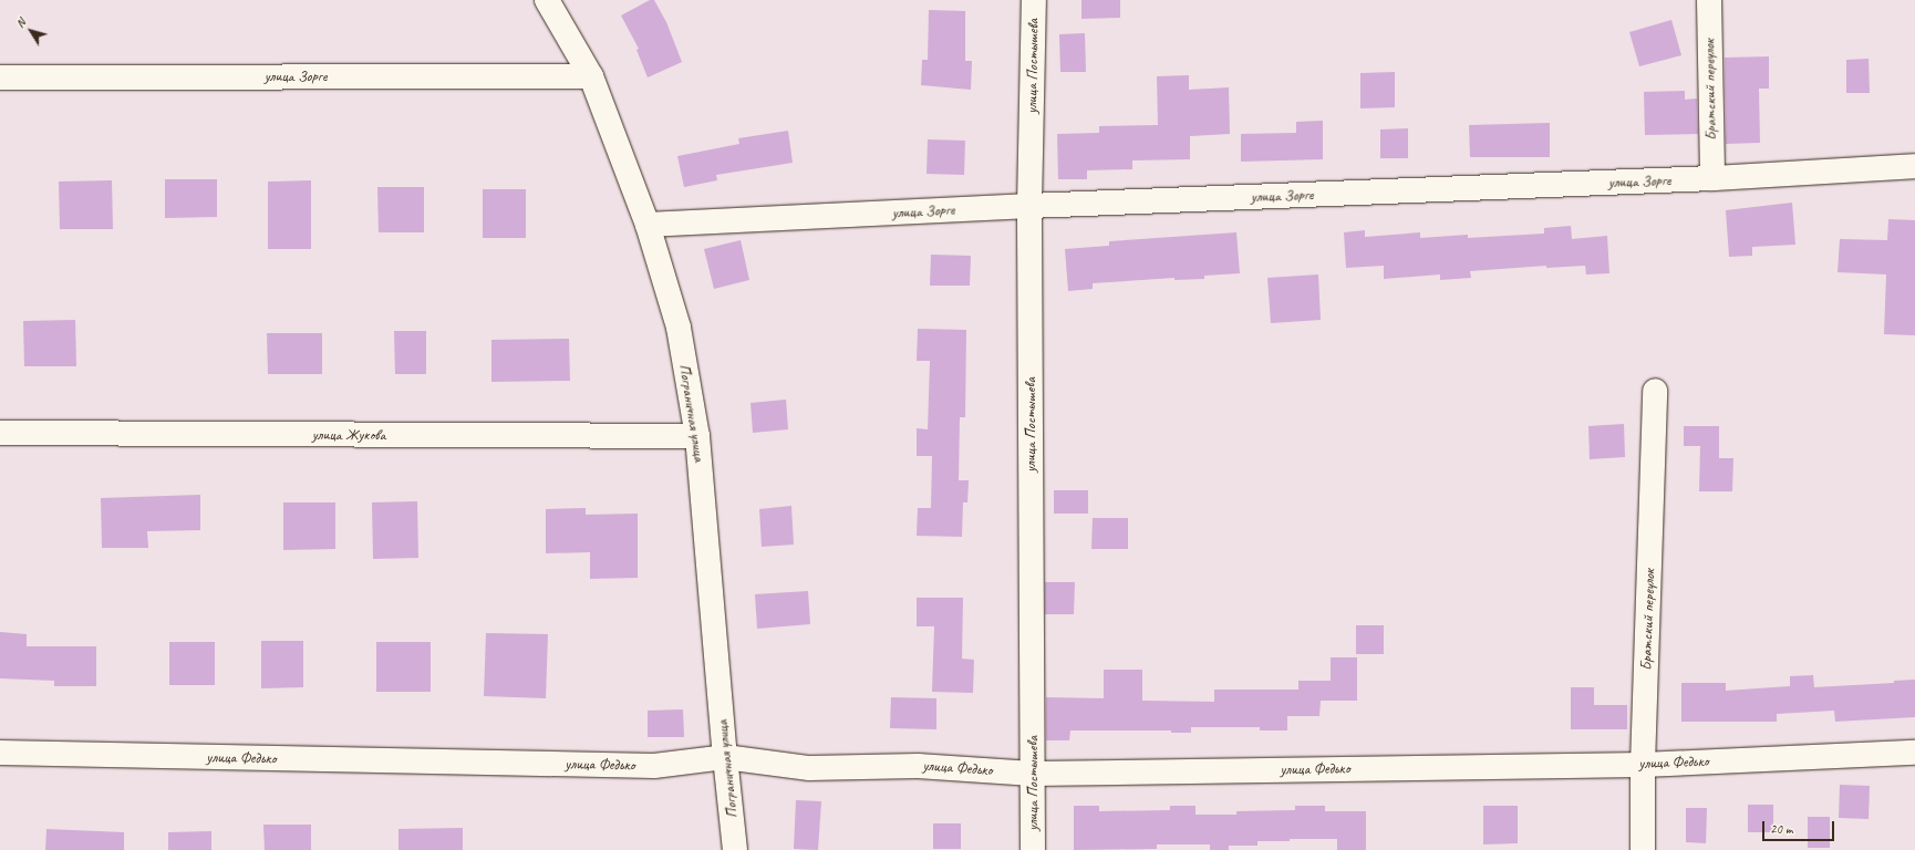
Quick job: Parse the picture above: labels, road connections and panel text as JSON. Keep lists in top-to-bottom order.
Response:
{
  "streets": {
    "street": [
      "улица Постышева",
      "улица Зорге",
      "Братский переулок",
      "Пограничная улица",
      "улица Жукова",
      "улица Федько"
    ]
  },
  "crossings": [
    ["улица Постышева", "улица Зорге"],
    ["улица Постышева", "улица Федько"],
    ["улица Зорге", "Братский переулок"],
    ["улица Зорге", "Пограничная улица"],
    ["Братский переулок", "улица Федько"],
    ["Пограничная улица", "улица Жукова"],
    ["Пограничная улица", "улица Федько"]
  ],
  "scale_bar": "20 m",
  "north": "top left"
}
